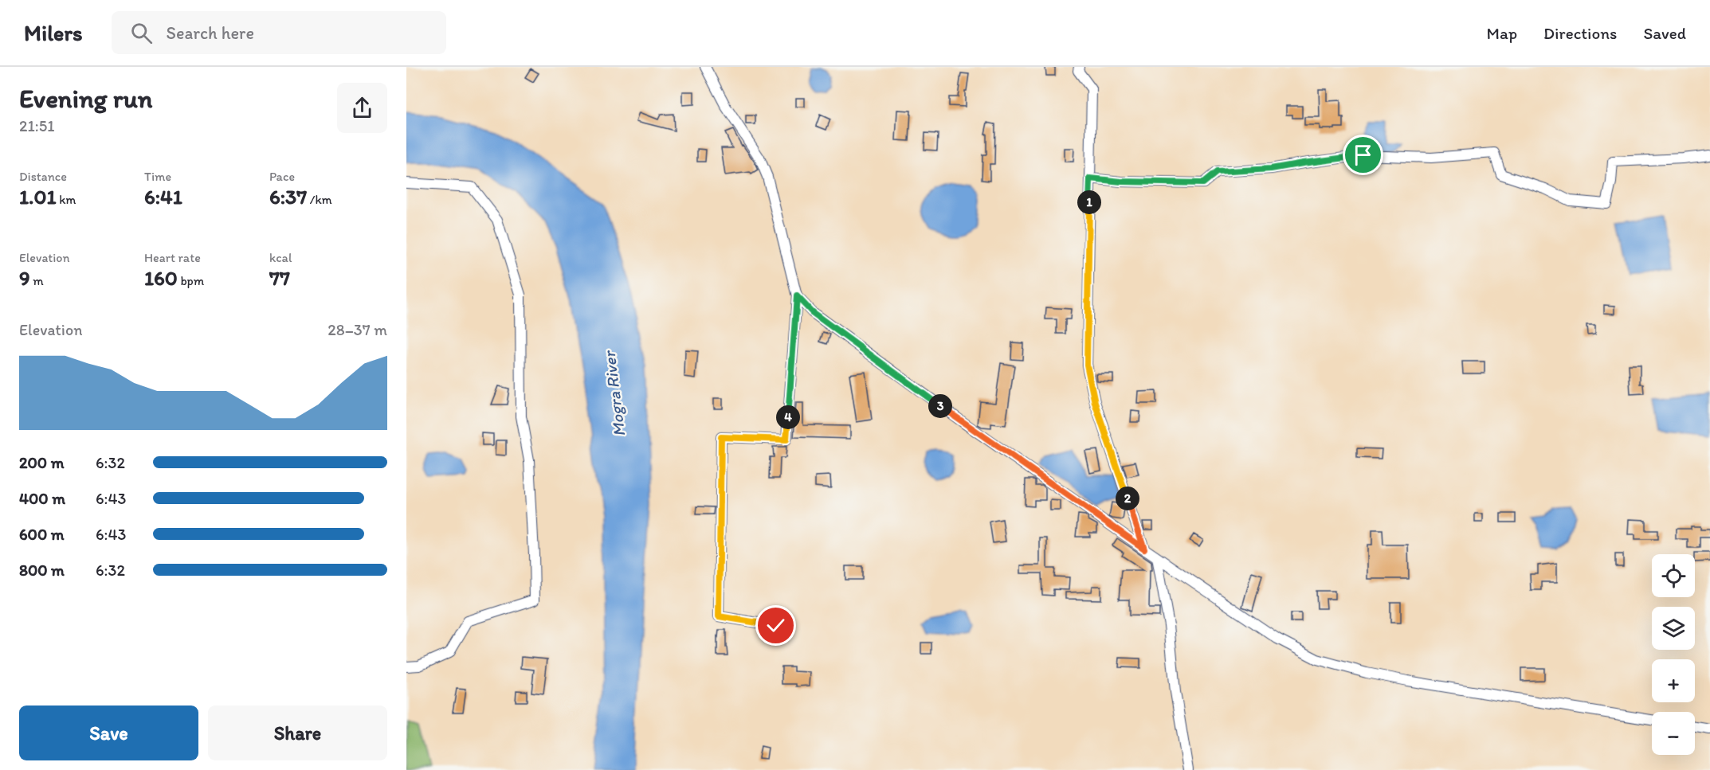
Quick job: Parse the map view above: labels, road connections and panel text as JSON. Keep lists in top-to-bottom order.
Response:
{
  "water": ["Mogra River"],
  "page": {
    "header": "Milers",
    "search": "Search here",
    "nav": ["Map", "Directions", "Saved"],
    "heading": ["Evening run", "21:51"],
    "stats": [
      ["Distance", "1.01 km"],
      ["Time", "6:41"],
      ["Pace", "6:37 /km"],
      ["Elevation", "9 m"],
      ["Heart rate", "160 bpm"],
      ["kcal", "77"]
    ],
    "pins": [
      "1",
      "3",
      "4",
      "2"
    ],
    "chart": ["Elevation", "28–37 m"],
    "list": [
      {
        "name": "200 m",
        "note": "6:32"
      },
      {
        "name": "400 m",
        "note": "6:43"
      },
      {
        "name": "600 m",
        "note": "6:43"
      },
      {
        "name": "800 m",
        "note": "6:32"
      }
    ],
    "map_buttons": ["+", "−"],
    "buttons": ["Save", "Share"]
  }
}
